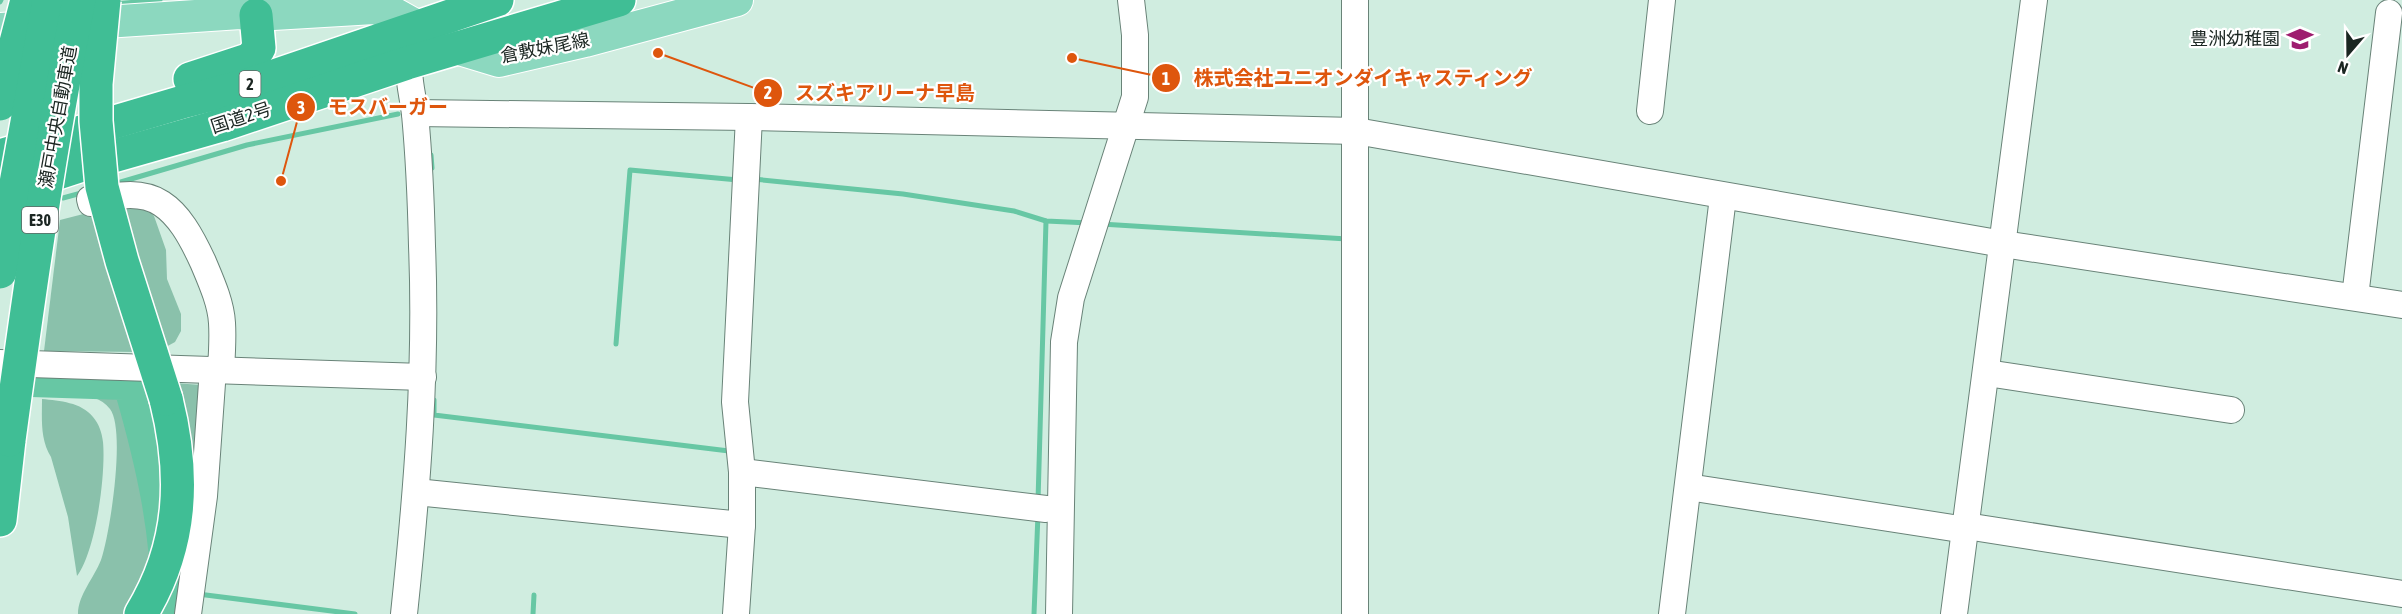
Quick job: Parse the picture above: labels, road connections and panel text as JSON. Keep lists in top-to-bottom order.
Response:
{
  "streets": {
    "highway": [
      "2",
      "瀬戸中央自動車道",
      "国道2号",
      "E30"
    ],
    "main road": ["倉敷妹尾線"]
  },
  "crossings": [
    ["倉敷妹尾線", "国道2号"]
  ],
  "places": {
    "school or university": ["豊洲幼稚園"],
    "other": ["スズキアリーナ早島", "株式会社ユニオンダイキャスティング", "モスバーガー"]
  },
  "north": "bottom"
}
